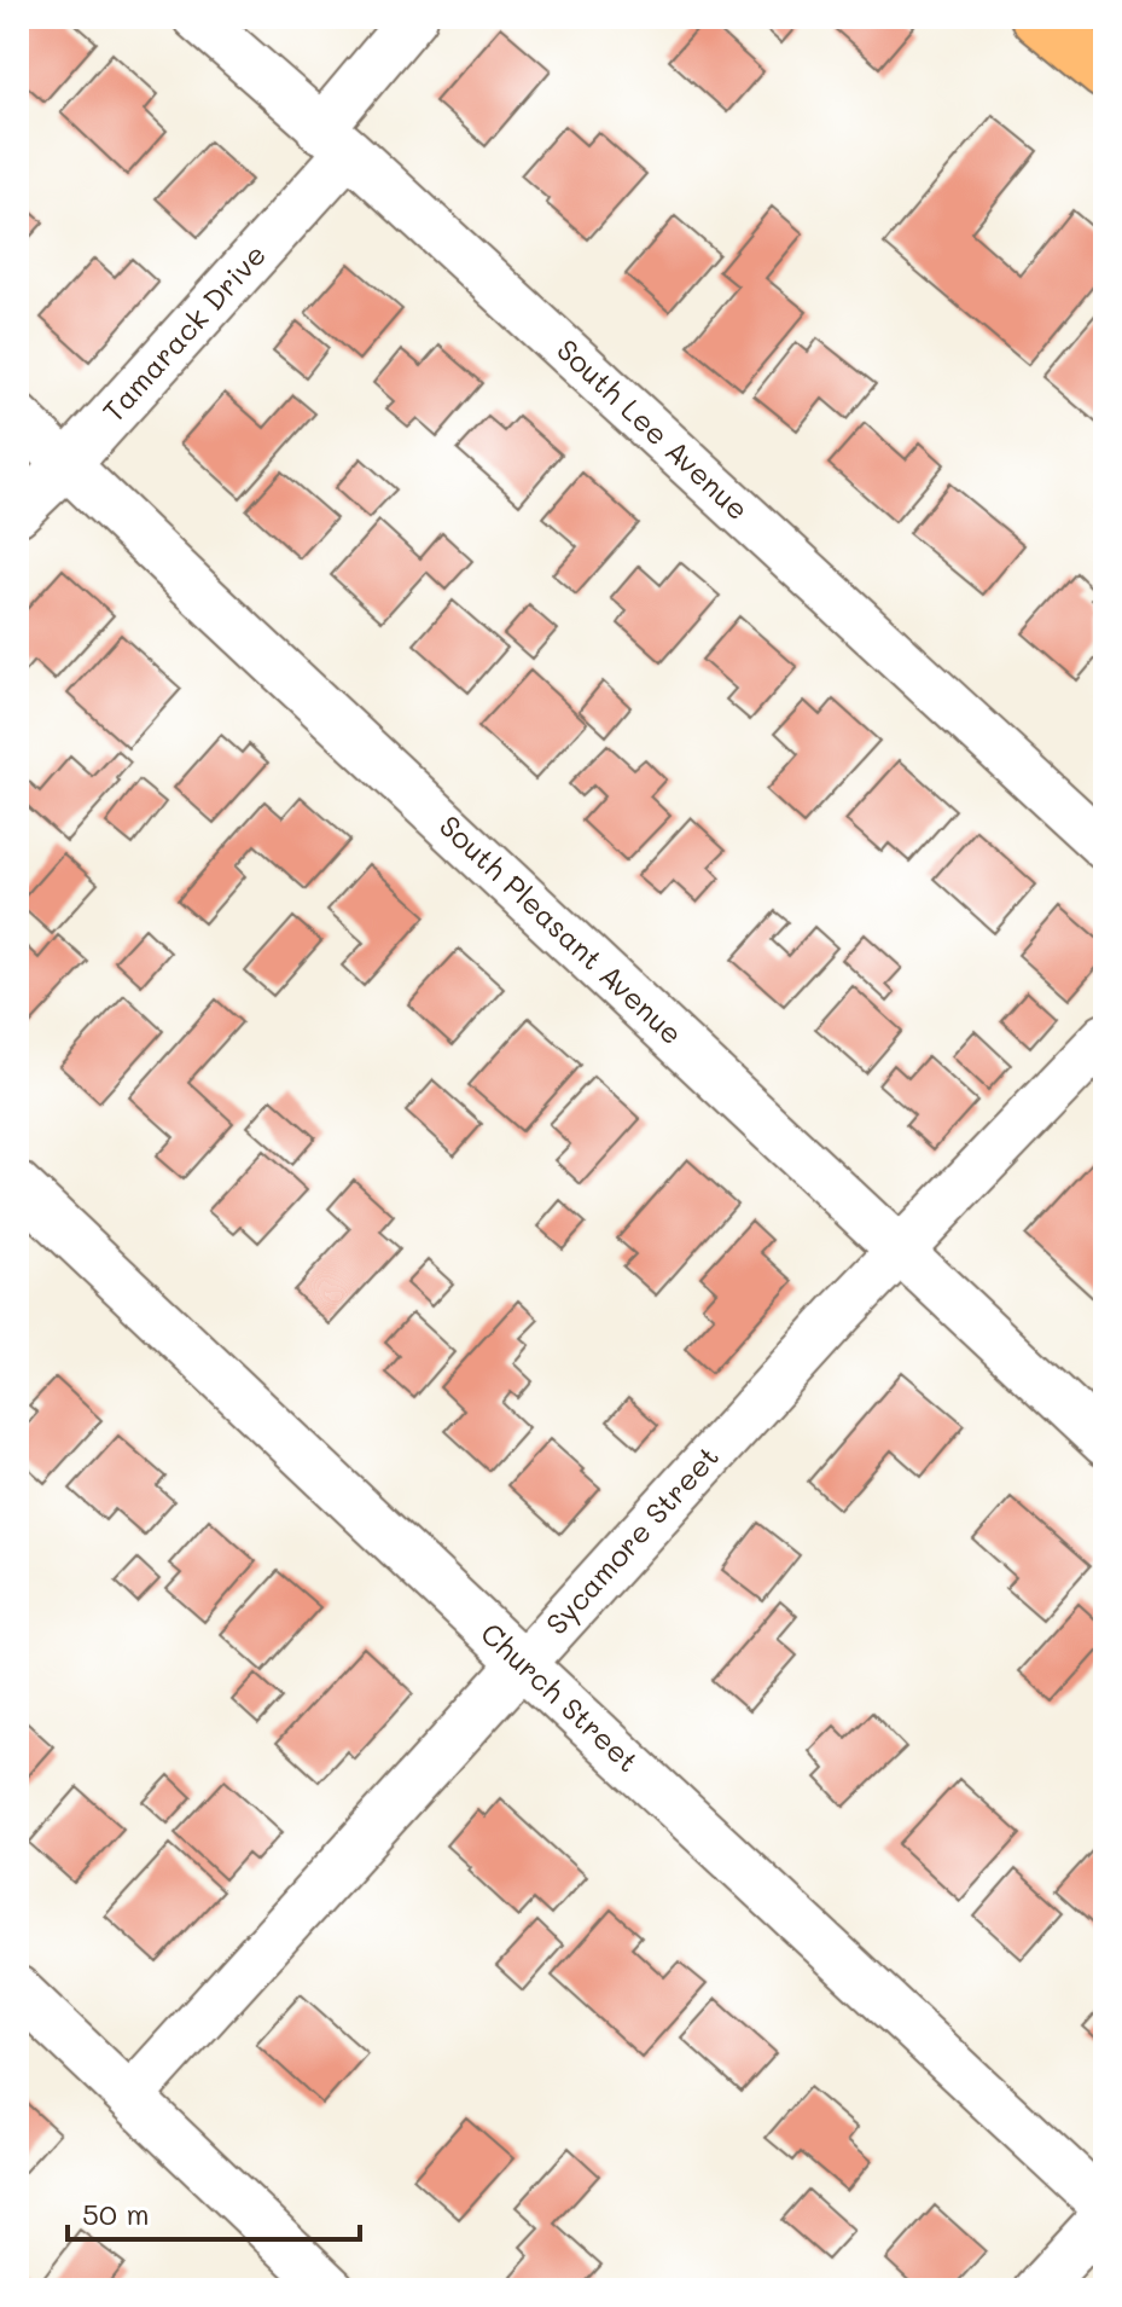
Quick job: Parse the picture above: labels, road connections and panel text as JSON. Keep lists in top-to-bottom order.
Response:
{
  "streets": {
    "street": [
      "Tamarack Drive",
      "South Lee Avenue",
      "South Pleasant Avenue",
      "Sycamore Street",
      "Church Street"
    ]
  },
  "crossings": [
    ["Tamarack Drive", "South Lee Avenue"],
    ["Tamarack Drive", "South Pleasant Avenue"],
    ["South Pleasant Avenue", "Sycamore Street"],
    ["Sycamore Street", "Church Street"]
  ],
  "scale_bar": "50 m"
}
